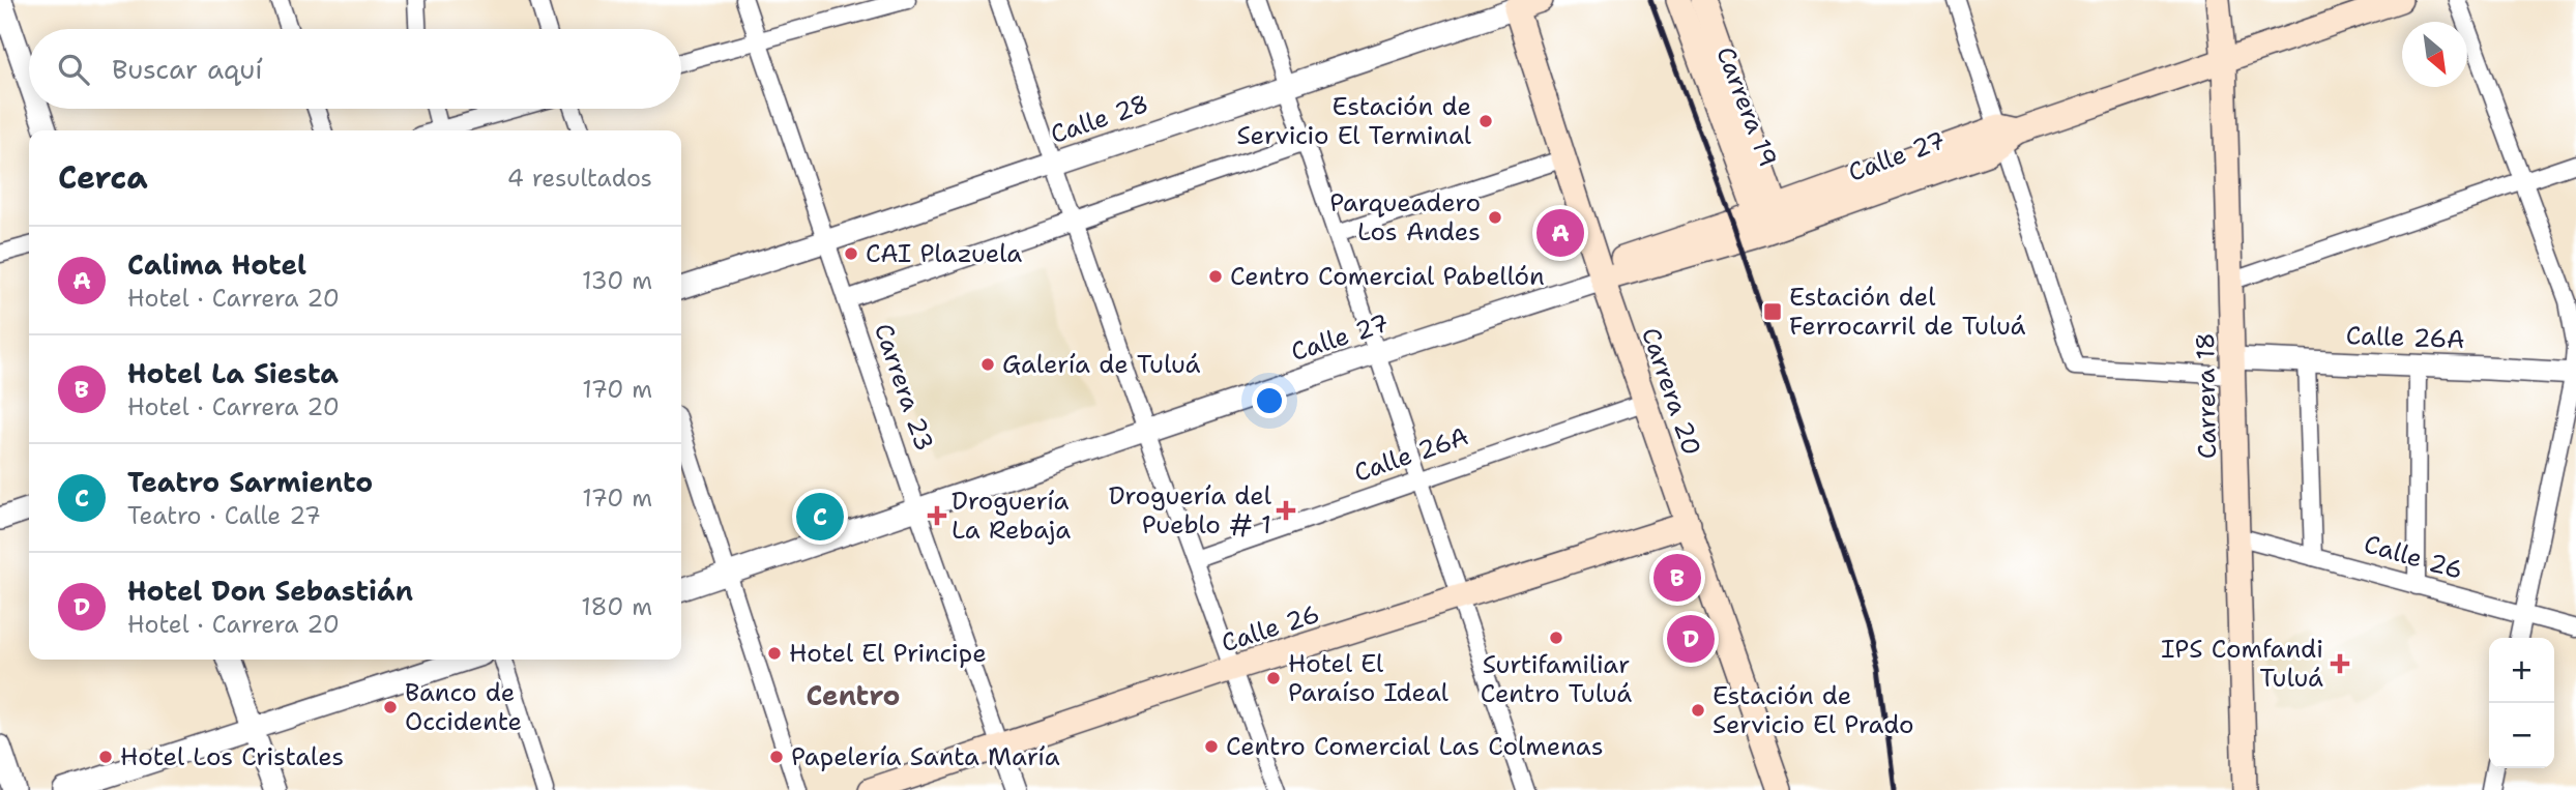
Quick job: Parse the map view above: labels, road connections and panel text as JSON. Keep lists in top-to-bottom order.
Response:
{
  "streets": {
    "main road": [
      "Carrera 19",
      "Calle 28",
      "Calle 27",
      "Carrera 20",
      "Carrera 18",
      "Calle 26"
    ],
    "street": ["Calle 26A", "Carrera 23"]
  },
  "crossings": [
    ["Carrera 19", "Calle 27"],
    ["Calle 28", "Carrera 23"],
    ["Calle 28", "Carrera 20"],
    ["Calle 27", "Calle 26A"],
    ["Calle 27", "Carrera 23"],
    ["Calle 27", "Carrera 20"],
    ["Calle 27", "Carrera 18"],
    ["Calle 26A", "Carrera 20"],
    ["Calle 26A", "Carrera 18"],
    ["Carrera 23", "Calle 26"],
    ["Carrera 20", "Calle 26"],
    ["Carrera 18", "Calle 26"]
  ],
  "districts": ["Centro"],
  "places": {
    "other": [
      "Estación de Servicio El Terminal",
      "Parqueadero Los Andes",
      "CAI Plazuela",
      "Centro Comercial Pabellón",
      "Galería de Tuluá",
      "Surtifamiliar Centro Tuluá",
      "Hotel El Principe",
      "Hotel El Paraíso Ideal",
      "Banco de Occidente",
      "Estación de Servicio El Prado",
      "Centro Comercial Las Colmenas",
      "Hotel Los Cristales",
      "Papelería Santa María"
    ],
    "transit": ["Estación del Ferrocarril de Tuluá"],
    "health": ["Droguería del Pueblo # 1", "Droguería La Rebaja", "IPS Comfandi Tuluá"]
  },
  "north": "bottom right",
  "page": {
    "search": "Buscar aquí",
    "heading": ["Cerca", "4 resultados"],
    "pins": [
      "A",
      "C",
      "B",
      "D"
    ],
    "list": [
      {
        "mark": "A",
        "name": "Calima Hotel",
        "note": "Hotel · Carrera 20",
        "value": "130 m"
      },
      {
        "mark": "B",
        "name": "Hotel La Siesta",
        "note": "Hotel · Carrera 20",
        "value": "170 m"
      },
      {
        "mark": "C",
        "name": "Teatro Sarmiento",
        "note": "Teatro · Calle 27",
        "value": "170 m"
      },
      {
        "mark": "D",
        "name": "Hotel Don Sebastián",
        "note": "Hotel · Carrera 20",
        "value": "180 m"
      }
    ],
    "map_buttons": ["+", "−"]
  }
}
